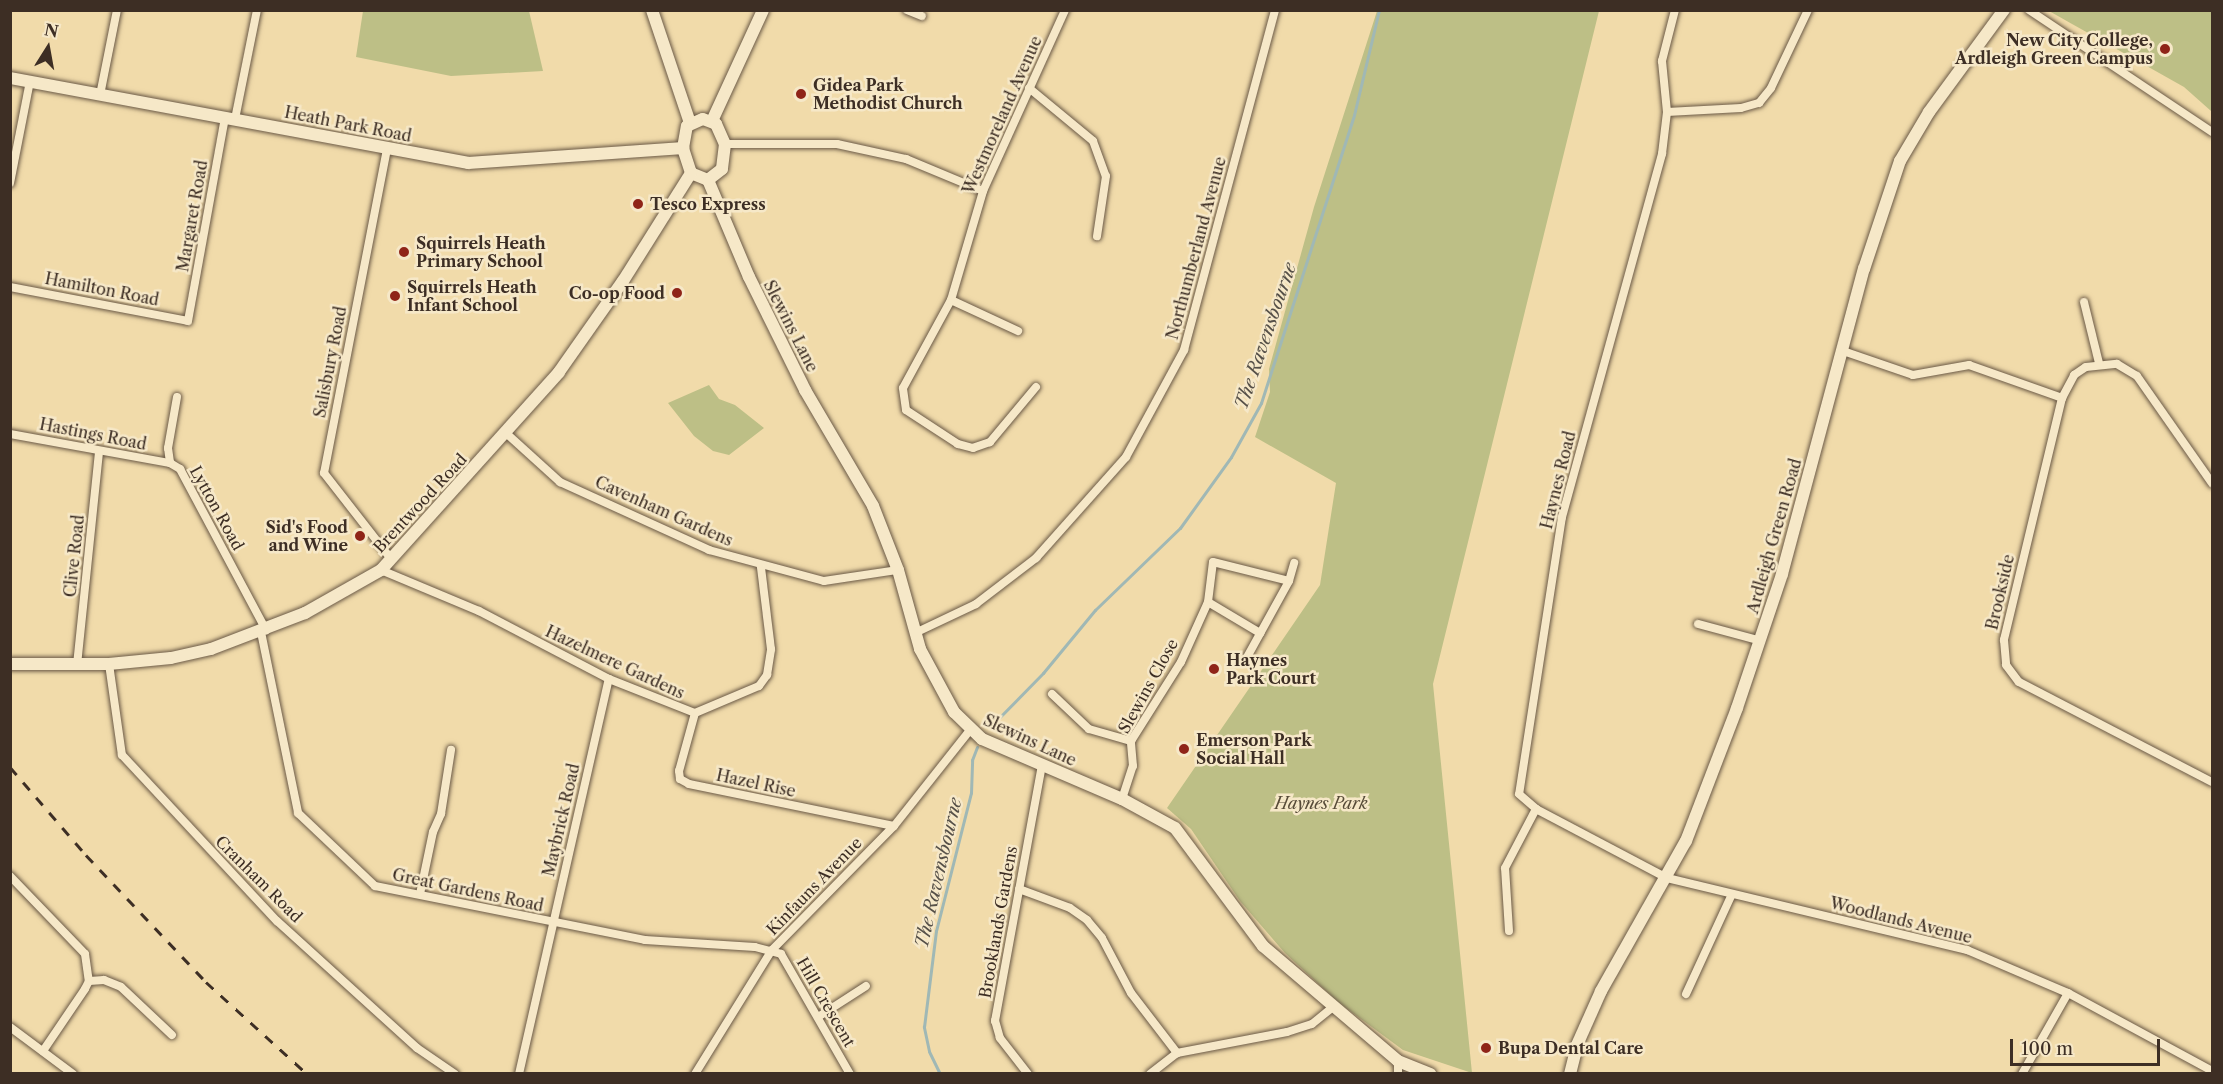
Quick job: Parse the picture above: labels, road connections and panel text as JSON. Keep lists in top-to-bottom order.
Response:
{
  "streets": {
    "street": [
      "Westmoreland Avenue",
      "Heath Park Road",
      "Margaret Road",
      "Northumberland Avenue",
      "Hamilton Road",
      "Slewins Lane",
      "Salisbury Road",
      "Hastings Road",
      "Haynes Road",
      "Brentwood Road",
      "Lytton Road",
      "Cavenham Gardens",
      "Ardleigh Green Road",
      "Clive Road",
      "Brookside",
      "Hazelmere Gardens",
      "Slewins Close",
      "Hazel Rise",
      "Maybrick Road",
      "Cranham Road",
      "Kinfauns Avenue",
      "Great Gardens Road",
      "Woodlands Avenue",
      "Brooklands Gardens",
      "Hill Crescent"
    ]
  },
  "crossings": [
    ["Heath Park Road", "Margaret Road"],
    ["Heath Park Road", "Slewins Lane"],
    ["Heath Park Road", "Salisbury Road"],
    ["Heath Park Road", "Brentwood Road"],
    ["Margaret Road", "Hamilton Road"],
    ["Northumberland Avenue", "Slewins Lane"],
    ["Slewins Lane", "Brentwood Road"],
    ["Slewins Lane", "Cavenham Gardens"],
    ["Slewins Lane", "Slewins Close"],
    ["Slewins Lane", "Kinfauns Avenue"],
    ["Slewins Lane", "Brooklands Gardens"],
    ["Salisbury Road", "Brentwood Road"],
    ["Hastings Road", "Lytton Road"],
    ["Hastings Road", "Clive Road"],
    ["Haynes Road", "Ardleigh Green Road"],
    ["Haynes Road", "Woodlands Avenue"],
    ["Brentwood Road", "Lytton Road"],
    ["Brentwood Road", "Cavenham Gardens"],
    ["Brentwood Road", "Clive Road"],
    ["Brentwood Road", "Hazelmere Gardens"],
    ["Brentwood Road", "Cranham Road"],
    ["Brentwood Road", "Great Gardens Road"],
    ["Lytton Road", "Great Gardens Road"],
    ["Cavenham Gardens", "Hazelmere Gardens"],
    ["Ardleigh Green Road", "Woodlands Avenue"],
    ["Hazelmere Gardens", "Hazel Rise"],
    ["Hazelmere Gardens", "Maybrick Road"],
    ["Hazel Rise", "Kinfauns Avenue"],
    ["Maybrick Road", "Great Gardens Road"],
    ["Kinfauns Avenue", "Great Gardens Road"],
    ["Kinfauns Avenue", "Hill Crescent"],
    ["Great Gardens Road", "Hill Crescent"]
  ],
  "water": ["The Ravensbourne"],
  "parks": ["Haynes Park"],
  "places": [
    "New City College, Ardleigh Green Campus",
    "Gidea Park Methodist Church",
    "Tesco Express",
    "Squirrels Heath Primary School",
    "Co-op Food",
    "Squirrels Heath Infant School",
    "Sid's Food and Wine",
    "Haynes Park Court",
    "Emerson Park Social Hall",
    "Bupa Dental Care"
  ],
  "scale_bar": "100 m",
  "north": "top"
}
